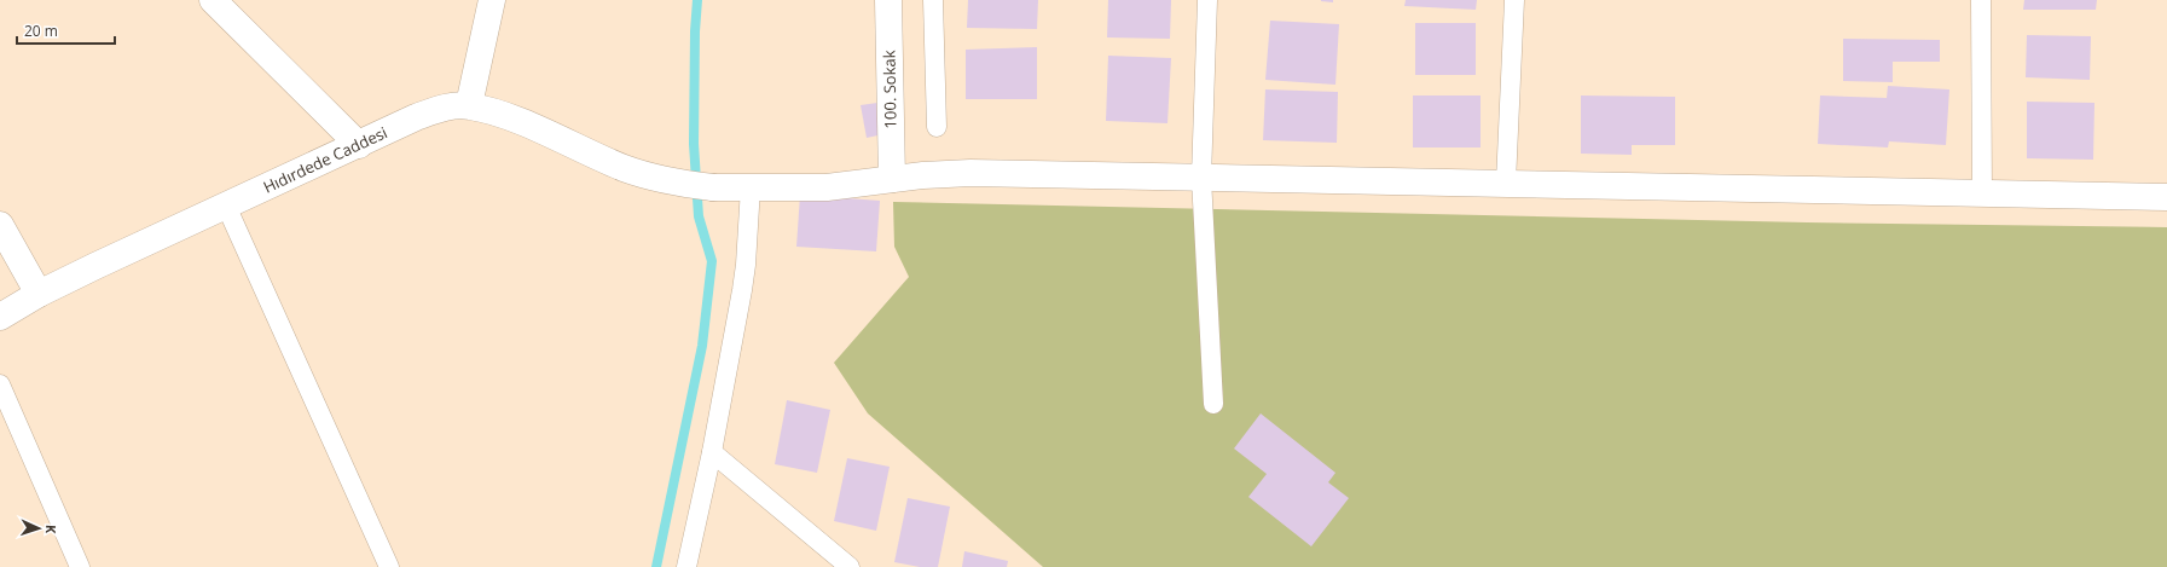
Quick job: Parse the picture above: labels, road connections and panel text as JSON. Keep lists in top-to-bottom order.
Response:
{
  "streets": {
    "street": ["100. Sokak", "Hıdırdede Caddesi"]
  },
  "crossings": [
    ["100. Sokak", "Hıdırdede Caddesi"]
  ],
  "scale_bar": "20 m",
  "north": "right"
}
